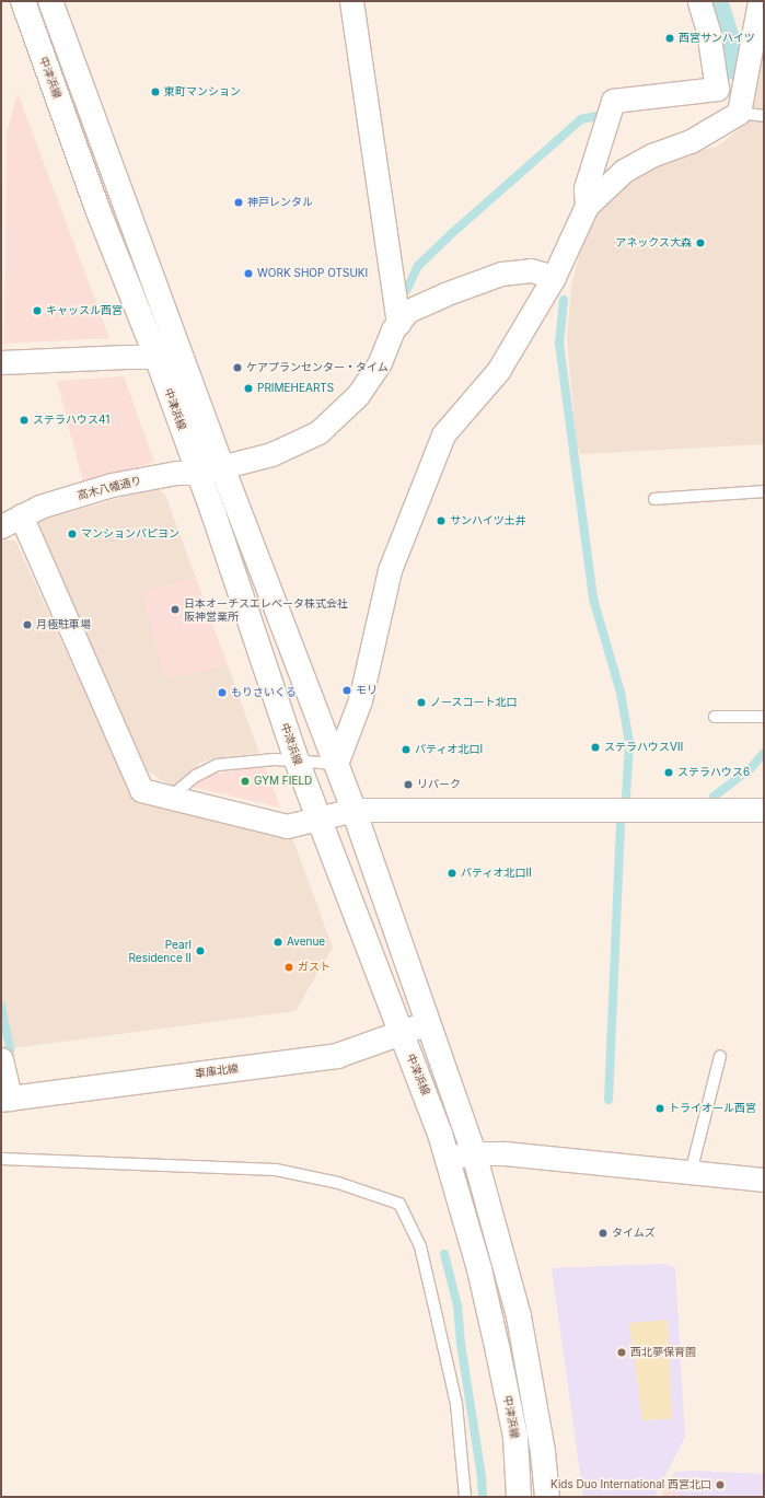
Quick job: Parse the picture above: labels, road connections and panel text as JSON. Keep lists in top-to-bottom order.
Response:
{
  "streets": {
    "street": ["中津浜線", "高木八幡通り", "車庫北線"]
  },
  "crossings": [
    ["中津浜線", "高木八幡通り"],
    ["中津浜線", "車庫北線"]
  ],
  "places": [
    "西宮サンハイツ",
    "東町マンション",
    "神戸レンタル",
    "アネックス大森",
    "WORK SHOP OTSUKI",
    "キャッスル西宮",
    "ケアプランセンター・タイム",
    "PRIMEHEARTS",
    "ステラハウス41",
    "サンハイツ土井",
    "マンションパピヨン",
    "日本オーチスエレベータ株式会社 阪神営業所",
    "月極駐車場",
    "モリ",
    "もりさいくる",
    "ノースコート北口",
    "ステラハウスⅦ",
    "パティオ北口Ⅰ",
    "ステラハウス6",
    "GYM FIELD",
    "リパーク",
    "パティオ北口Ⅱ",
    "Avenue",
    "Pearl Residence Ⅱ",
    "ガスト",
    "トライオール西宮",
    "タイムズ",
    "西北夢保育園",
    "Kids Duo International 西宮北口"
  ]
}
